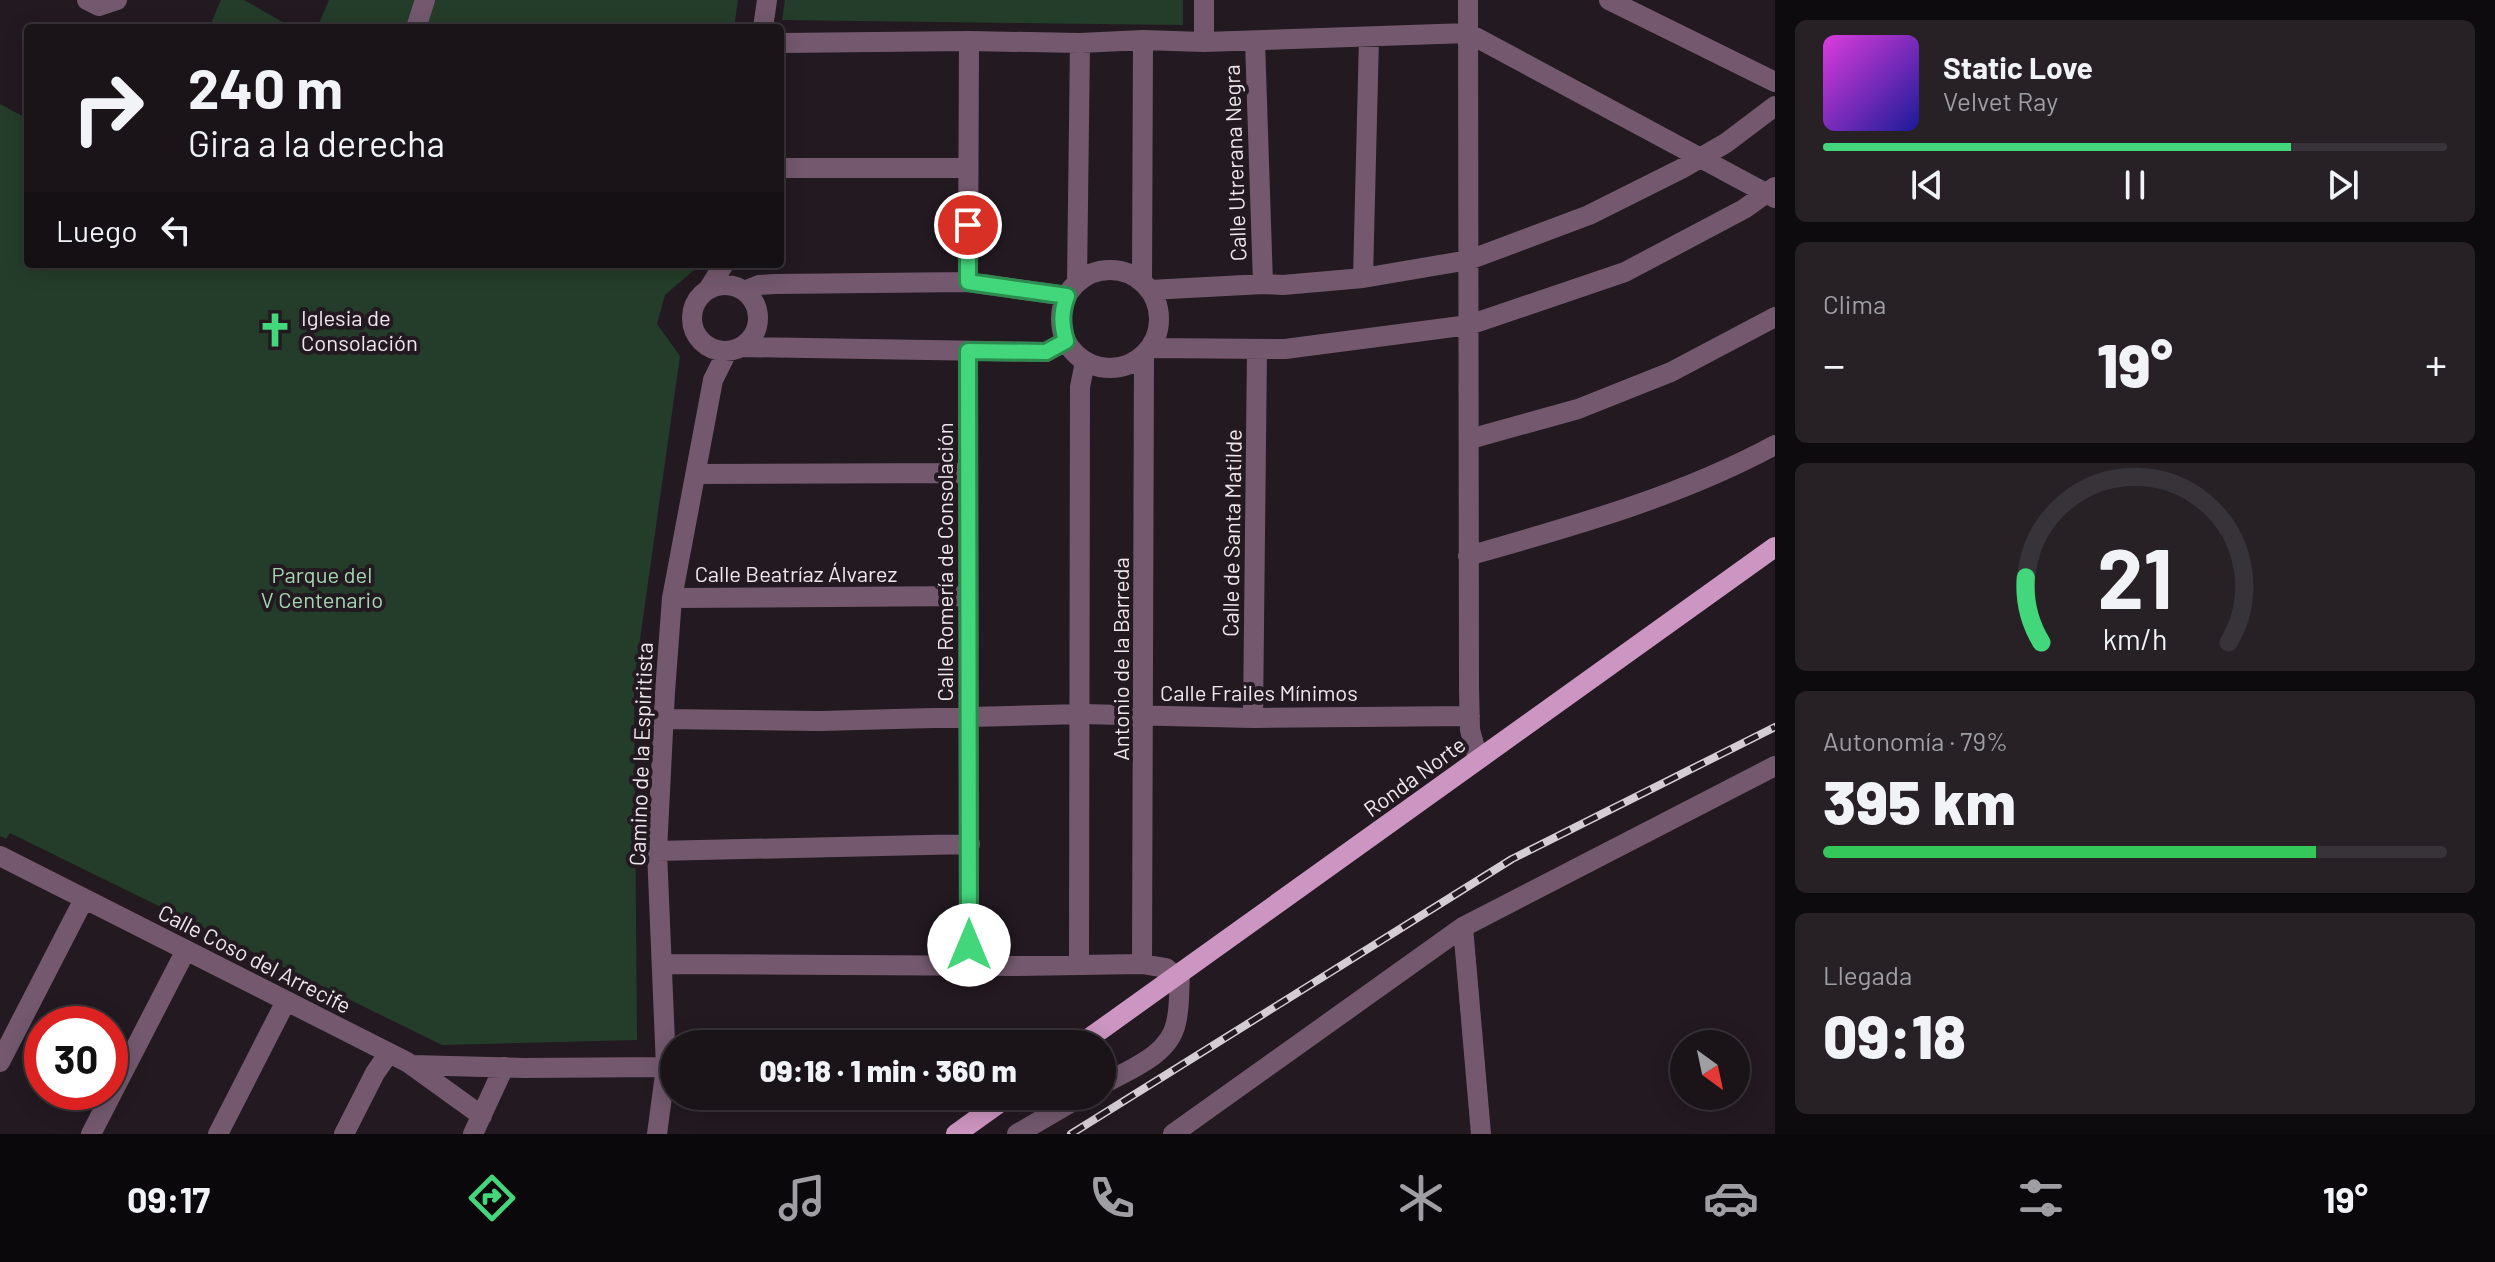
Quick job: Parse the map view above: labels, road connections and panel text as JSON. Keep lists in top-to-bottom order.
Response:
{
  "streets": {
    "main road": ["Ronda Norte"],
    "street": [
      "Calle Utrerana Negra",
      "Calle de Santa Matilde",
      "Calle Romería de Consolación",
      "Calle Beatríaz Álvarez",
      "Antonio de la Barreda",
      "Calle Frailes Mínimos",
      "Camino de la Espiritista",
      "Calle Coso del Arrecife"
    ]
  },
  "crossings": [
    ["Calle de Santa Matilde", "Calle Frailes Mínimos"],
    ["Calle Romería de Consolación", "Calle Beatríaz Álvarez"],
    ["Calle Romería de Consolación", "Calle Frailes Mínimos"],
    ["Calle Beatríaz Álvarez", "Camino de la Espiritista"],
    ["Antonio de la Barreda", "Calle Frailes Mínimos"],
    ["Calle Frailes Mínimos", "Camino de la Espiritista"]
  ],
  "parks": ["Parque del V Centenario"],
  "places": {
    "church": ["Iglesia de Consolación"]
  },
  "north": "bottom right",
  "page": {
    "turn": ["240 m", "Gira a la derecha"],
    "song": ["Static Love", "Velvet Ray"],
    "then": "Luego",
    "tile": [
      "Clima",
      ["Autonomía · 79%", "395 km"],
      ["Llegada", "09:18"]
    ],
    "heat": ["−", "19°", "+"],
    "limit": "30",
    "trip": "09:18 · 1 min · 360 m",
    "tabs": ["09:17", "19°"],
    "gauge": ["21", "km/h"]
  }
}
